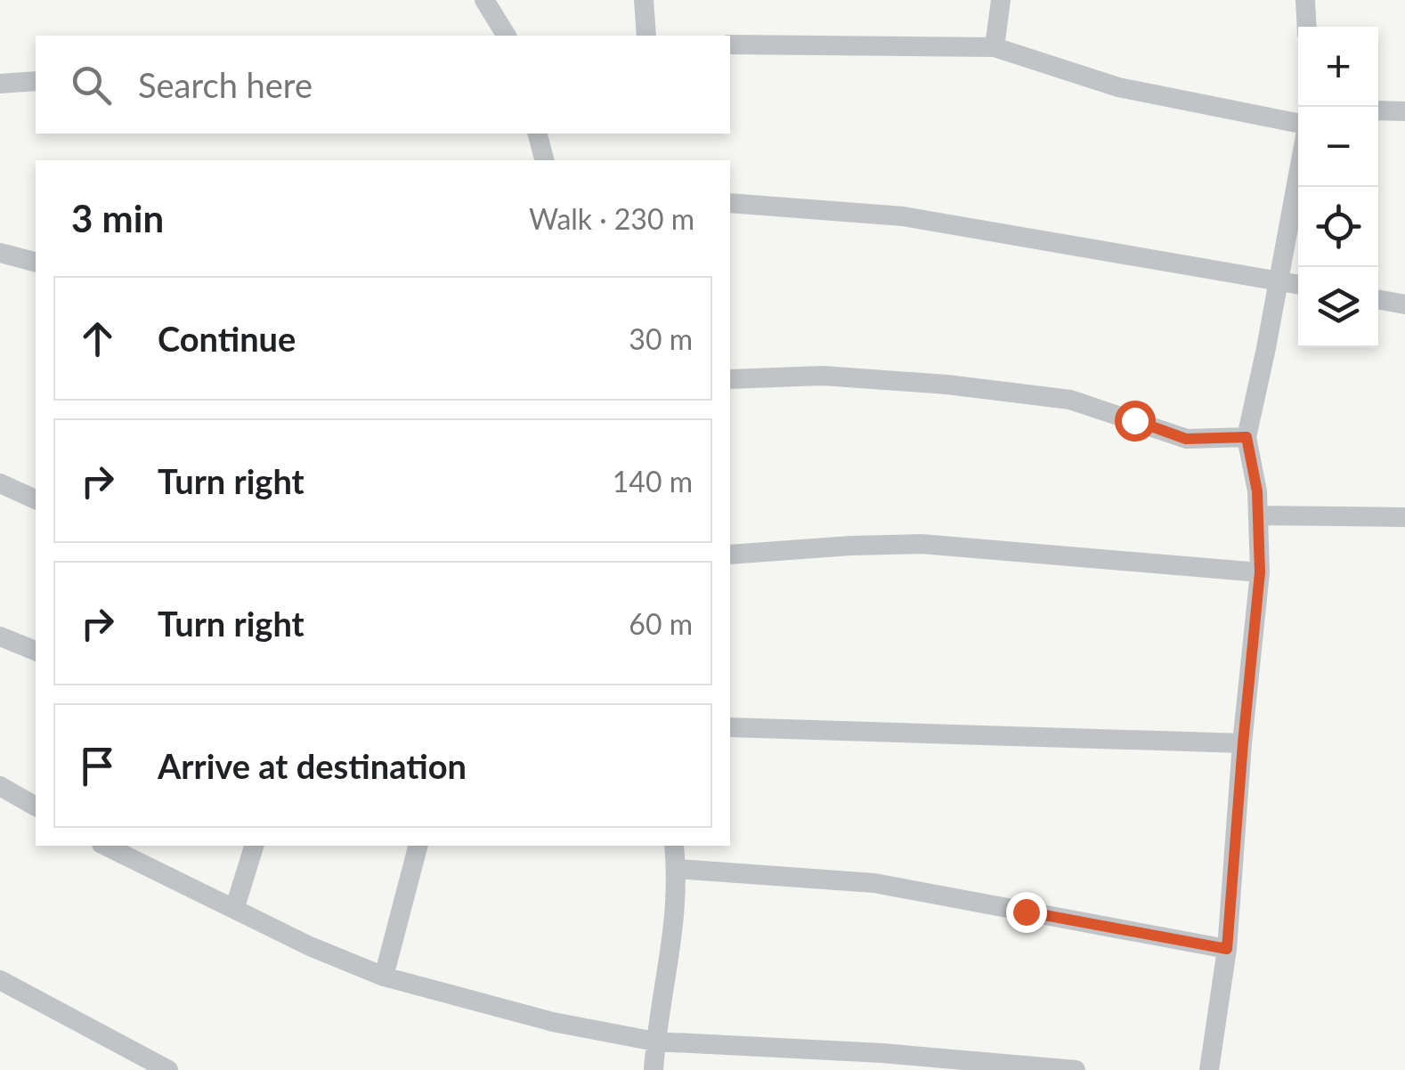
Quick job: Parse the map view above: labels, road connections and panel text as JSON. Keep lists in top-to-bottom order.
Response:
{
  "page": {
    "map_buttons": ["+", "−"],
    "search": "Search here",
    "heading": ["3 min", "Walk · 230 m"],
    "list": [
      ["Continue", "30 m"],
      ["Turn right", "140 m"],
      ["Turn right", "60 m"],
      "Arrive at destination"
    ]
  }
}
